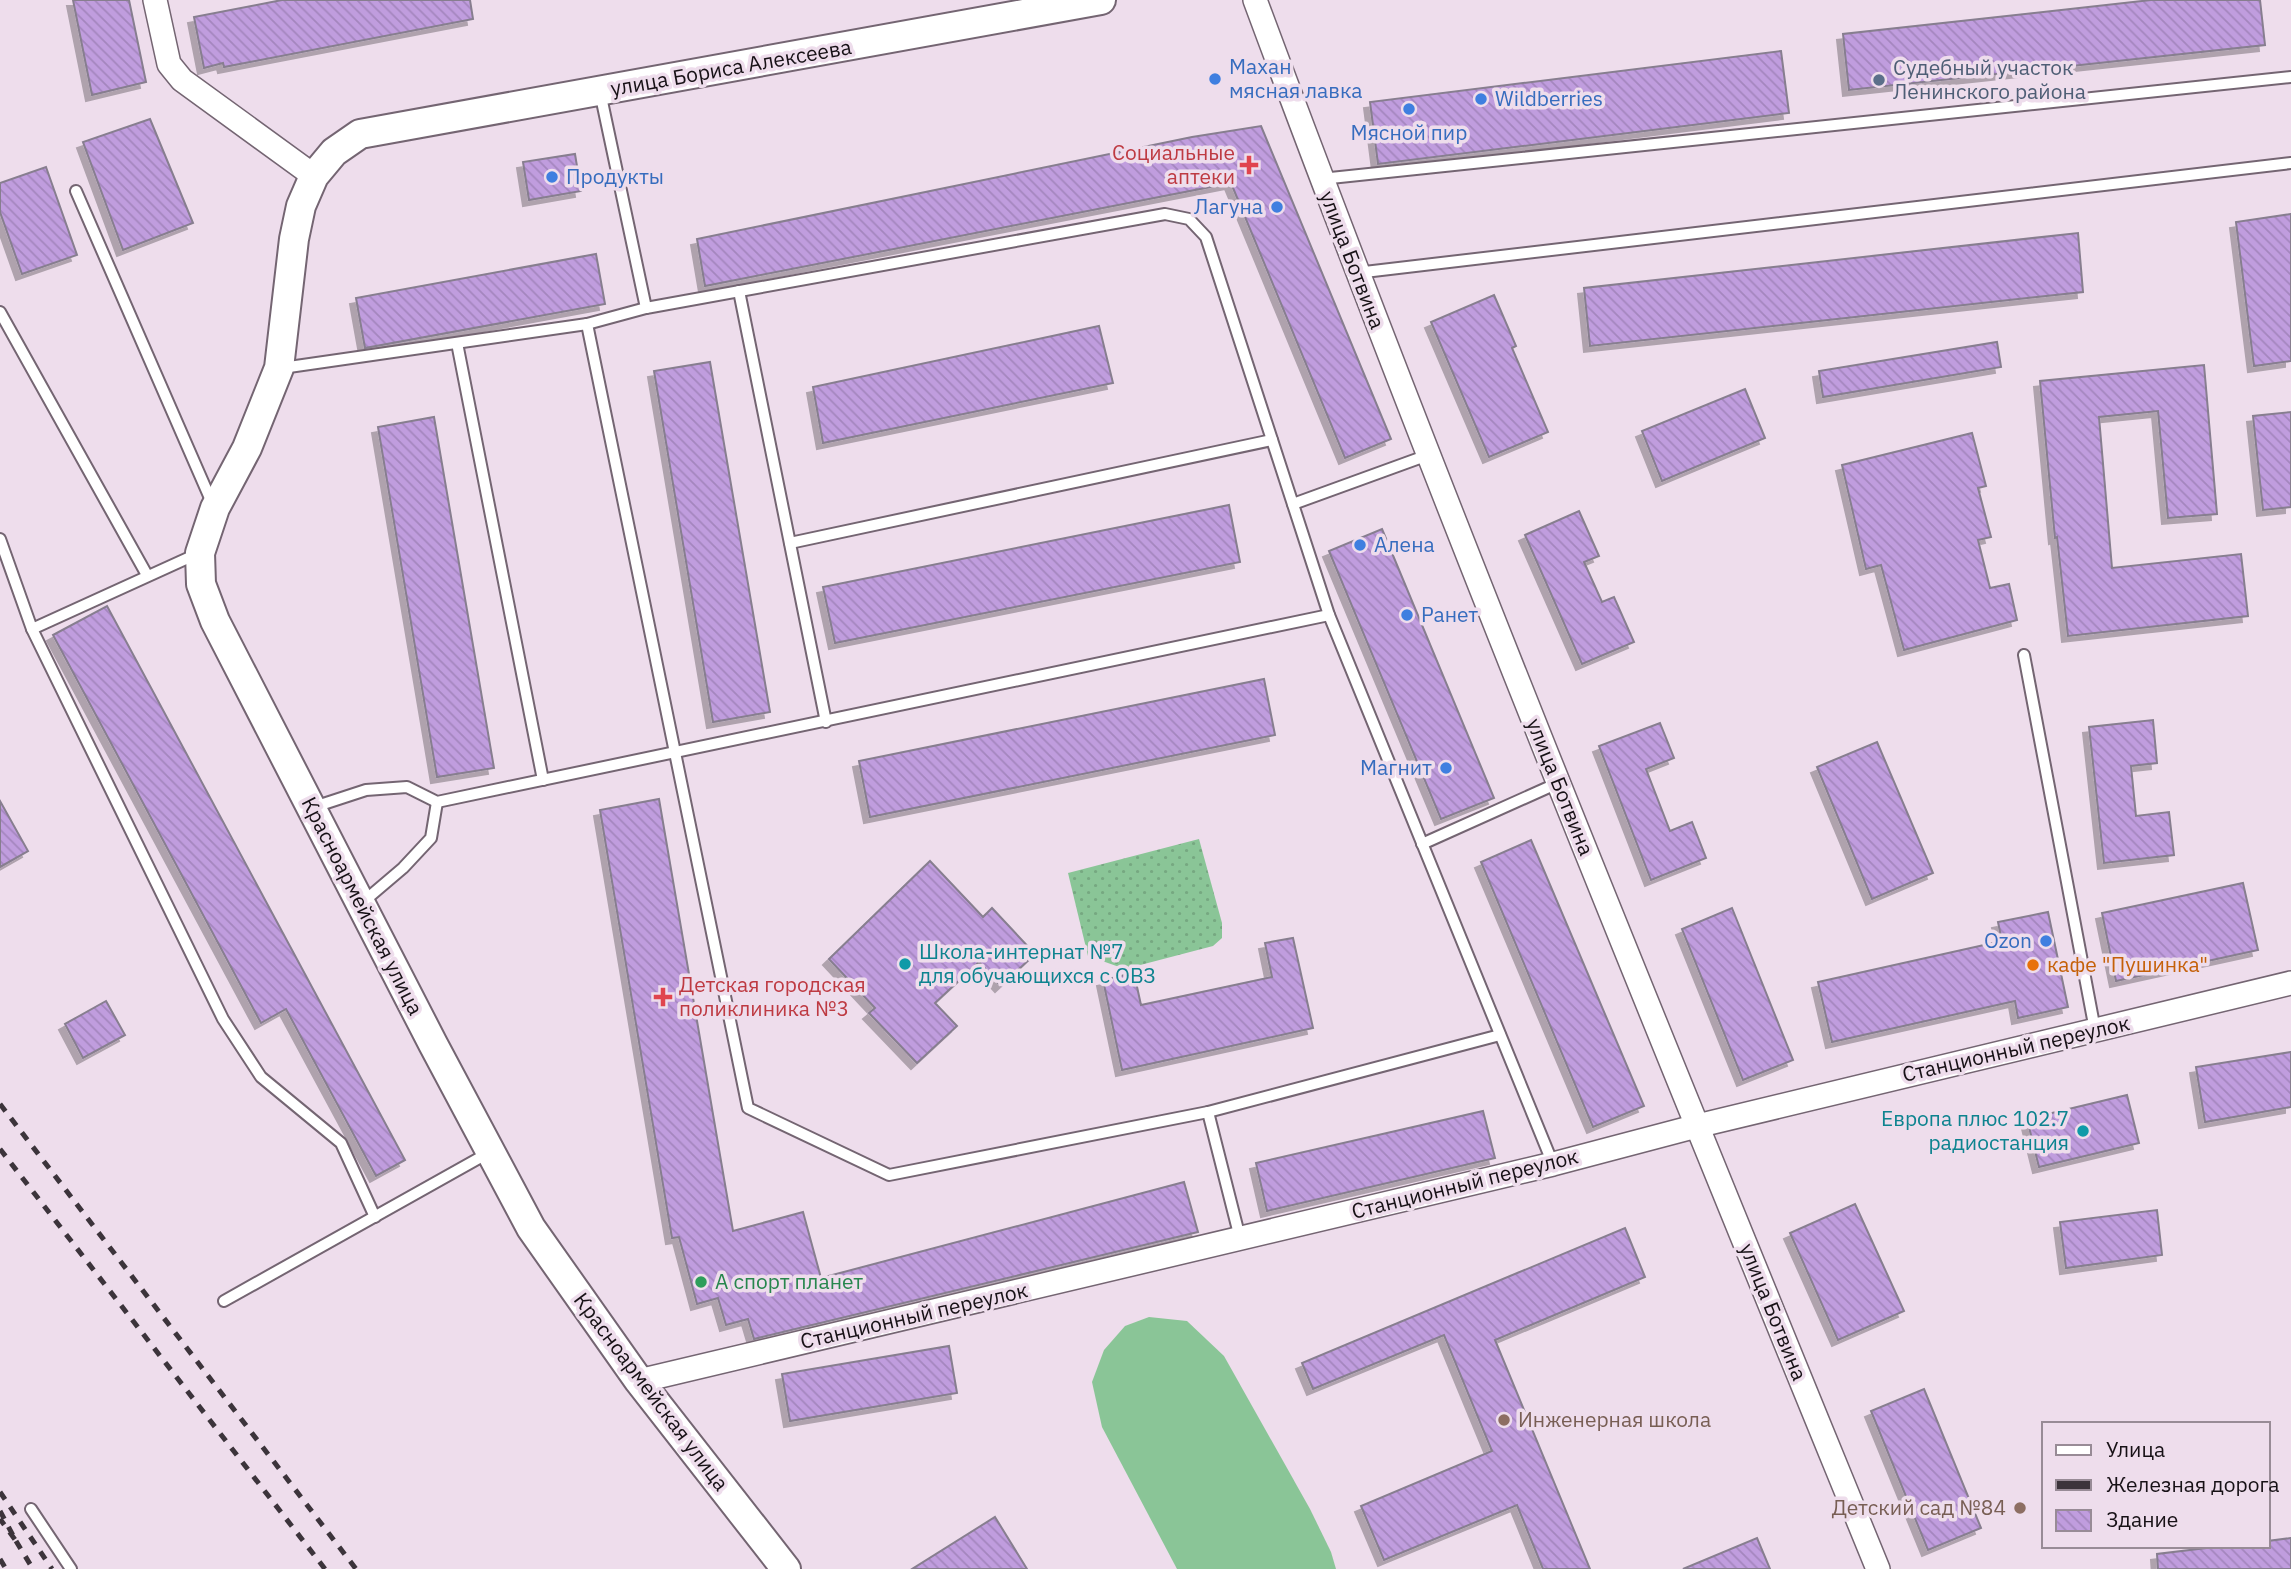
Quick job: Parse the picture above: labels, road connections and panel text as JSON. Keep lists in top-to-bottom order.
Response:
{
  "streets": {
    "street": [
      "улица Бориса Алексеева",
      "улица Ботвина",
      "Красноармейская улица",
      "Станционный переулок"
    ]
  },
  "crossings": [
    ["улица Бориса Алексеева", "Красноармейская улица"],
    ["улица Ботвина", "Станционный переулок"],
    ["Красноармейская улица", "Станционный переулок"]
  ],
  "places": {
    "other": [
      "Махан мясная лавка",
      "Судебный участок Ленинского района",
      "Wildberries",
      "Мясной пир",
      "Продукты",
      "Лагуна",
      "Алена",
      "Ранет",
      "Магнит",
      "Ozon",
      "Школа-интернат №7 для обучающихся с ОВЗ",
      "кафе \"Пушинка\"",
      "Европа плюс 102.7 радиостанция",
      "А спорт планет",
      "Инженерная школа",
      "Детский сад №84"
    ],
    "health": ["Социальные аптеки", "Детская городская поликлиника №3"]
  },
  "legend": ["Улица", "Железная дорога", "Здание"]
}
